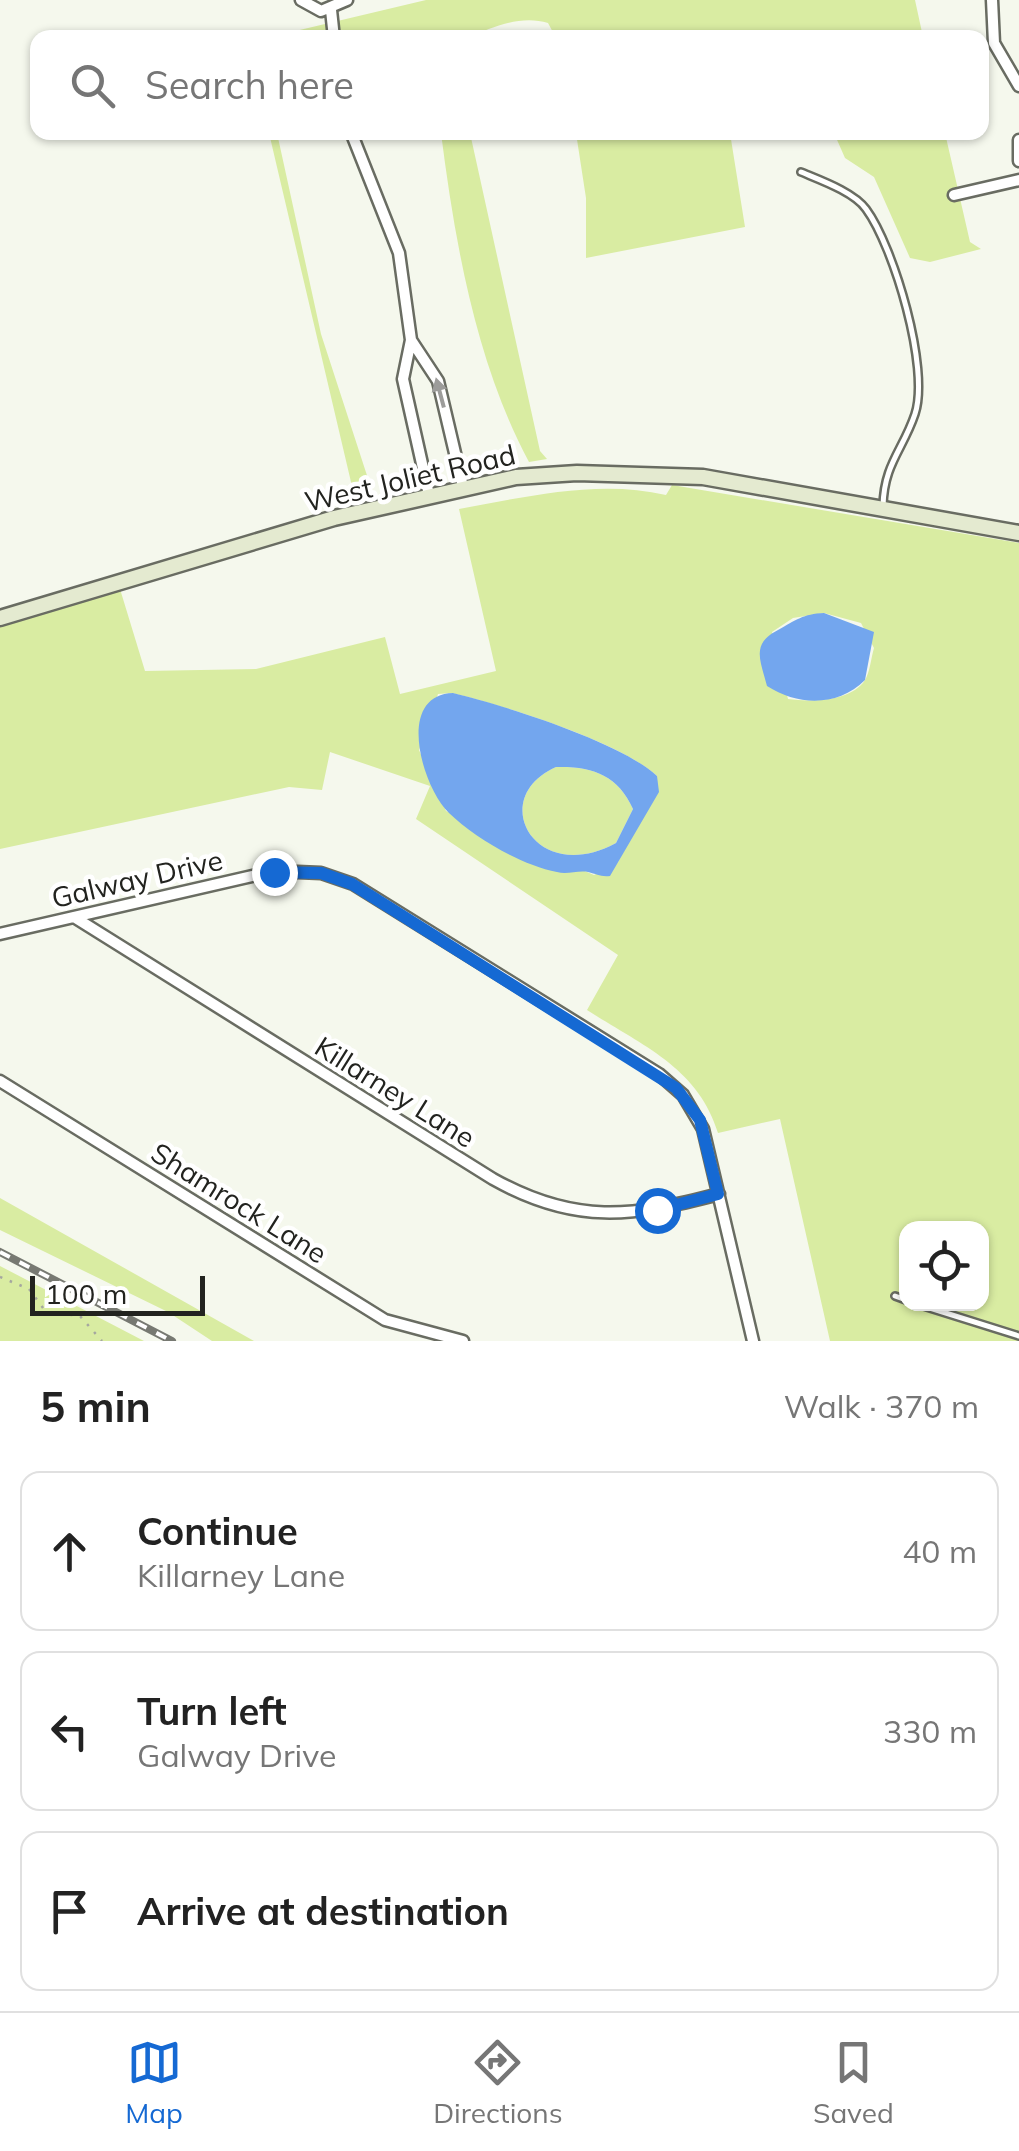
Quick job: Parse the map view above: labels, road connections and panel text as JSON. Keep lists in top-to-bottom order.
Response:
{
  "streets": {
    "main road": ["West Joliet Road"],
    "street": ["Galway Drive", "Killarney Lane", "Shamrock Lane"]
  },
  "crossings": [
    ["Galway Drive", "Killarney Lane"]
  ],
  "scale_bar": "100 m",
  "page": {
    "search": "Search here",
    "scale": "100 m",
    "heading": ["5 min", "Walk · 370 m"],
    "list": [
      ["Continue", "Killarney Lane", "40 m"],
      ["Turn left", "Galway Drive", "330 m"],
      "Arrive at destination"
    ],
    "nav": ["Map", "Directions", "Saved"]
  }
}
